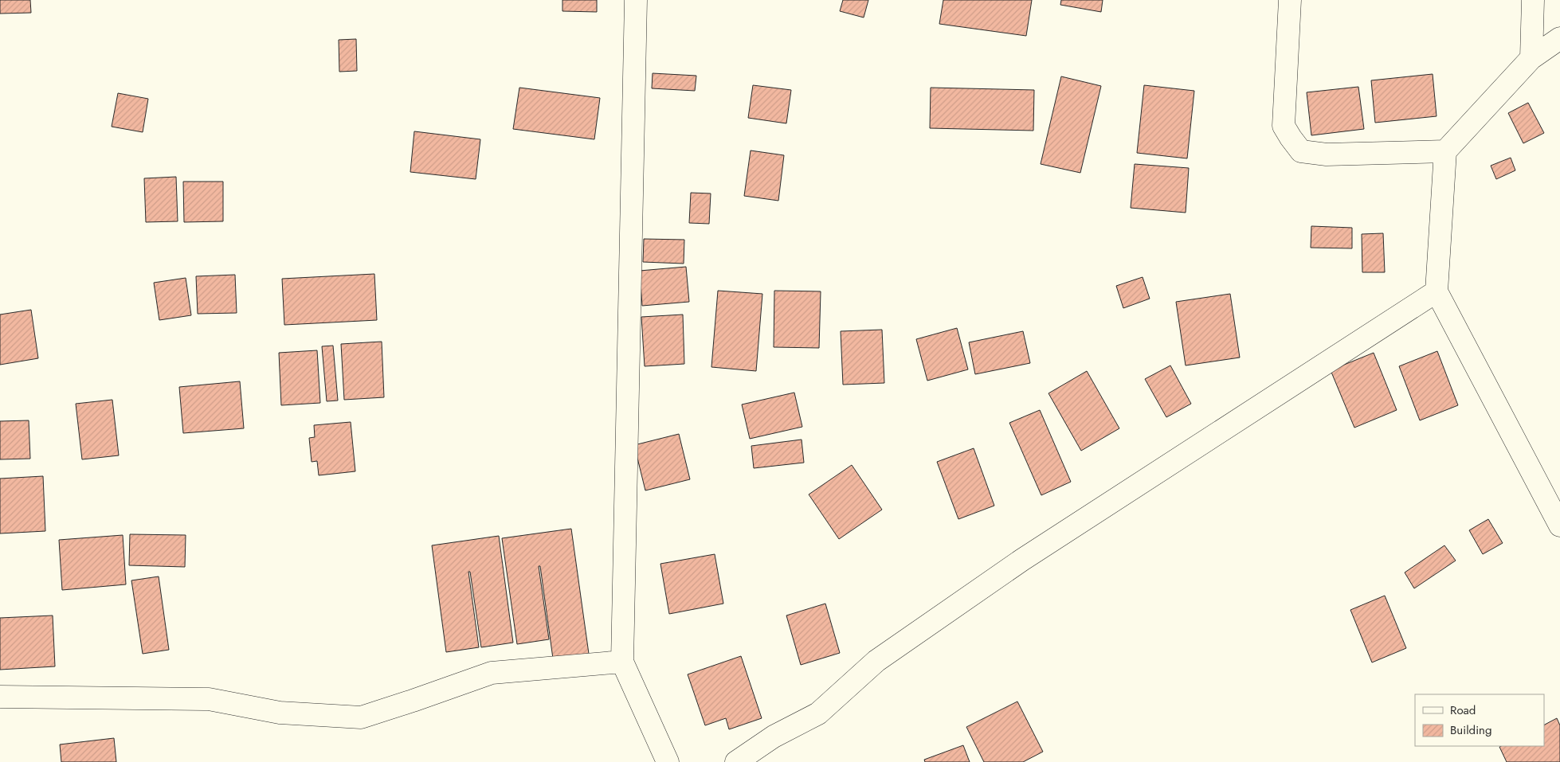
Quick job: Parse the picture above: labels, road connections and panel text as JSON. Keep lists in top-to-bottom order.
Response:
{
  "legend": ["Road", "Building"]
}
